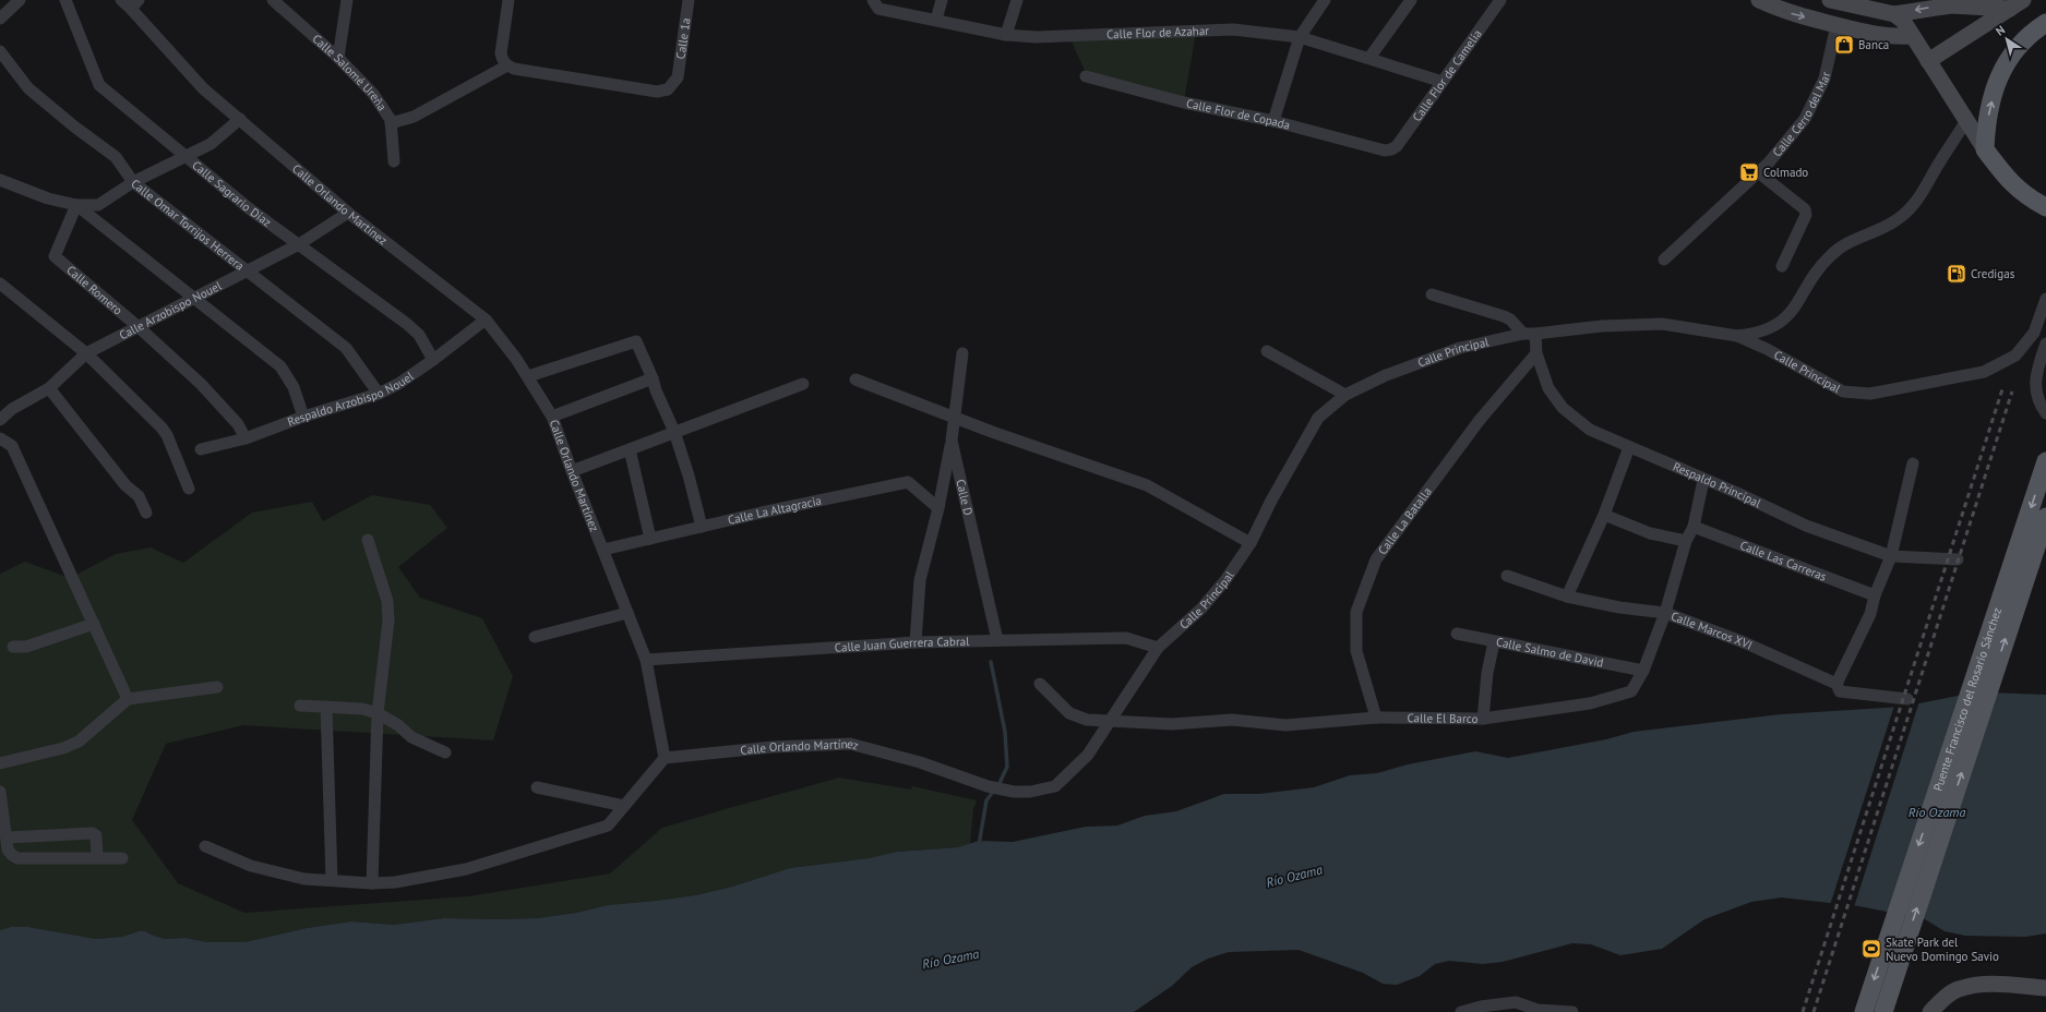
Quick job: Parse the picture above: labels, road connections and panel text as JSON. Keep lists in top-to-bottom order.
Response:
{
  "streets": {
    "main road": ["Puente Francisco del Rosario Sánchez"],
    "street": [
      "Calle Flor de Azahar",
      "Calle 1a",
      "Calle Salomé Ureña",
      "Calle Flor de Camelia",
      "Calle Cerro del Mar",
      "Calle Flor de Copada",
      "Calle Sagrario Díaz",
      "Calle Orlando Martínez",
      "Calle Omar Torrijos Herrera",
      "Calle Romero",
      "Calle Arzobispo Nouel",
      "Calle Principal",
      "Respaldo Arzobispo Nouel",
      "Respaldo Principal",
      "Calle D",
      "Calle La Altagracia",
      "Calle La Batalla",
      "Calle Las Carreras",
      "Calle Marcos XVI",
      "Calle Juan Guerrera Cabral",
      "Calle Salmo de David",
      "Calle El Barco"
    ]
  },
  "crossings": [
    ["Calle Flor de Azahar", "Calle Flor de Camelia"],
    ["Calle Flor de Camelia", "Calle Flor de Copada"],
    ["Calle Sagrario Díaz", "Calle Arzobispo Nouel"],
    ["Calle Sagrario Díaz", "Respaldo Arzobispo Nouel"],
    ["Calle Orlando Martínez", "Calle Arzobispo Nouel"],
    ["Calle Orlando Martínez", "Calle Principal"],
    ["Calle Orlando Martínez", "Respaldo Arzobispo Nouel"],
    ["Calle Orlando Martínez", "Calle La Altagracia"],
    ["Calle Orlando Martínez", "Calle Juan Guerrera Cabral"],
    ["Calle Omar Torrijos Herrera", "Calle Arzobispo Nouel"],
    ["Calle Omar Torrijos Herrera", "Respaldo Arzobispo Nouel"],
    ["Calle Romero", "Calle Arzobispo Nouel"],
    ["Calle Romero", "Respaldo Arzobispo Nouel"],
    ["Calle Principal", "Respaldo Principal"],
    ["Calle Principal", "Calle Juan Guerrera Cabral"],
    ["Calle Principal", "Calle El Barco"],
    ["Respaldo Principal", "Calle La Batalla"],
    ["Respaldo Principal", "Calle El Barco"],
    ["Calle D", "Calle Juan Guerrera Cabral"],
    ["Calle La Batalla", "Calle El Barco"],
    ["Calle Las Carreras", "Calle El Barco"],
    ["Calle Marcos XVI", "Calle El Barco"],
    ["Calle Salmo de David", "Calle El Barco"]
  ],
  "water": ["Río Ozama"],
  "places": {
    "shop": ["Banca"],
    "supermarket": ["Colmado"],
    "fuel station": ["Credigas"],
    "sports": ["Skate Park del Nuevo Domingo Savio"]
  },
  "north": "top left"
}
